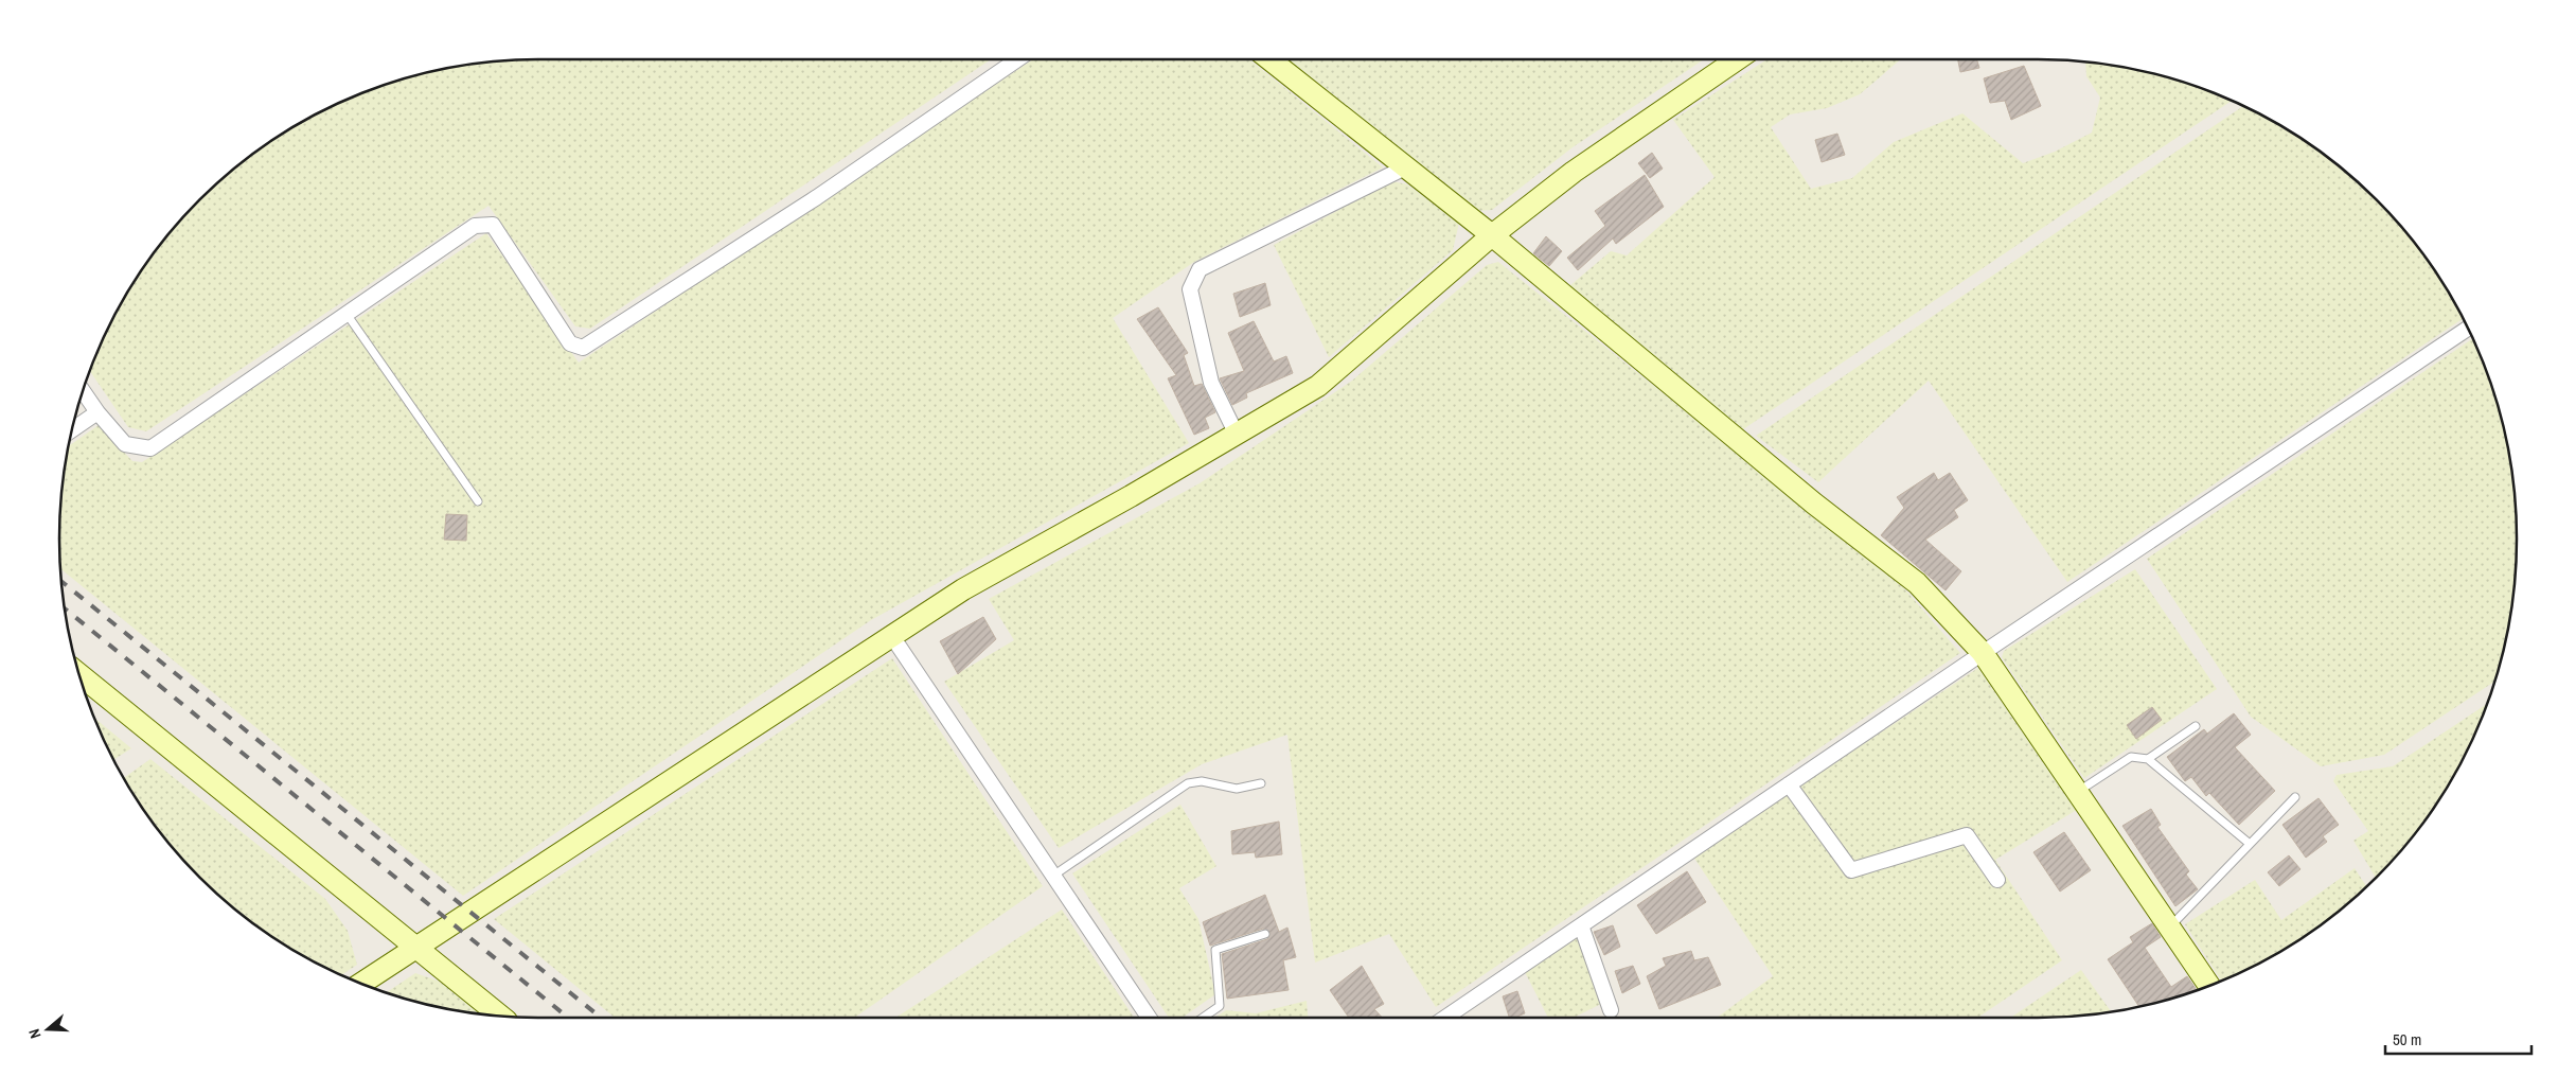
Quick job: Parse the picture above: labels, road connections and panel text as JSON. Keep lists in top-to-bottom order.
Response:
{
  "scale_bar": "50 m",
  "north": "left"
}
